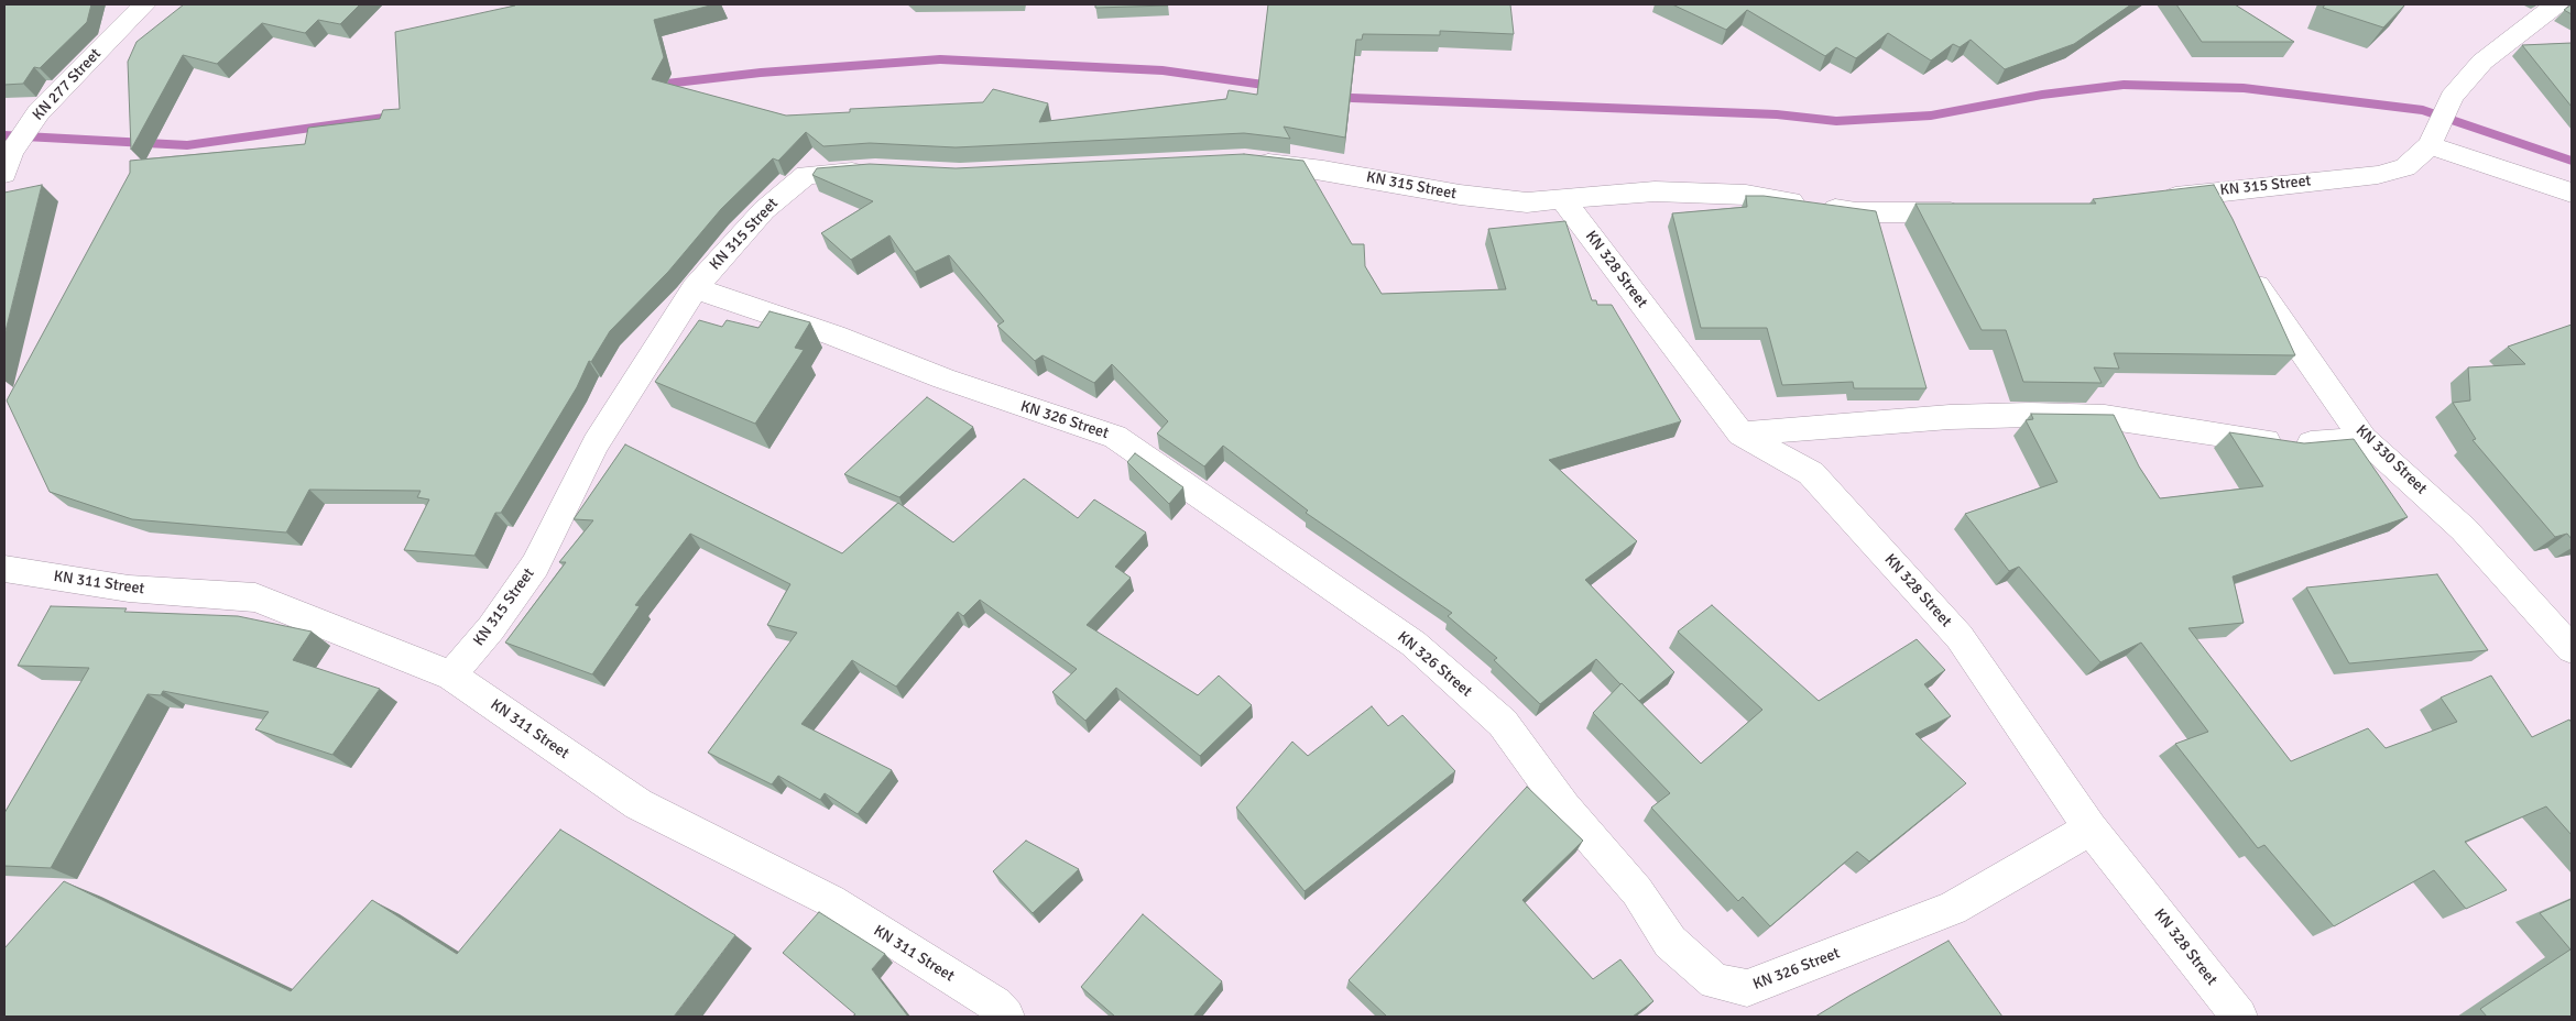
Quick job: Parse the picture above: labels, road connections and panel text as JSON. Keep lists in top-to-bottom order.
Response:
{
  "streets": {
    "street": [
      "KN 277 Street",
      "KN 315 Street",
      "KN 328 Street",
      "KN 326 Street",
      "KN 330 Street",
      "KN 311 Street"
    ]
  },
  "crossings": [
    ["KN 315 Street", "KN 328 Street"],
    ["KN 315 Street", "KN 326 Street"],
    ["KN 315 Street", "KN 311 Street"],
    ["KN 328 Street", "KN 326 Street"]
  ]
}
